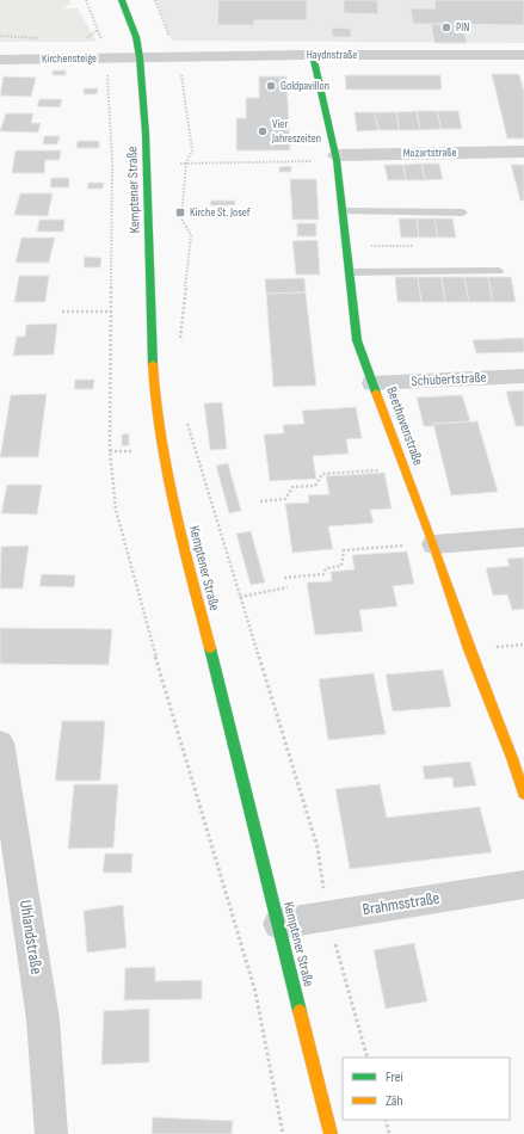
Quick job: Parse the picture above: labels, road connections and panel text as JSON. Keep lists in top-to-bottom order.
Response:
{
  "streets": {
    "main road": ["Kemptener Straße", "Beethovenstraße"],
    "street": [
      "Haydnstraße",
      "Kirchensteige",
      "Mozartstraße",
      "Schubertstraße",
      "Brahmsstraße",
      "Uhlandstraße"
    ]
  },
  "crossings": [
    ["Haydnstraße", "Kirchensteige"],
    ["Haydnstraße", "Kemptener Straße"],
    ["Haydnstraße", "Beethovenstraße"],
    ["Kirchensteige", "Kemptener Straße"],
    ["Mozartstraße", "Beethovenstraße"],
    ["Kemptener Straße", "Brahmsstraße"],
    ["Schubertstraße", "Beethovenstraße"]
  ],
  "places": {
    "other": ["PIN", "Goldpavillon", "Vier Jahreszeiten"],
    "transit": ["Kirche St. Josef"]
  },
  "legend": ["Frei", "Zäh"]
}
